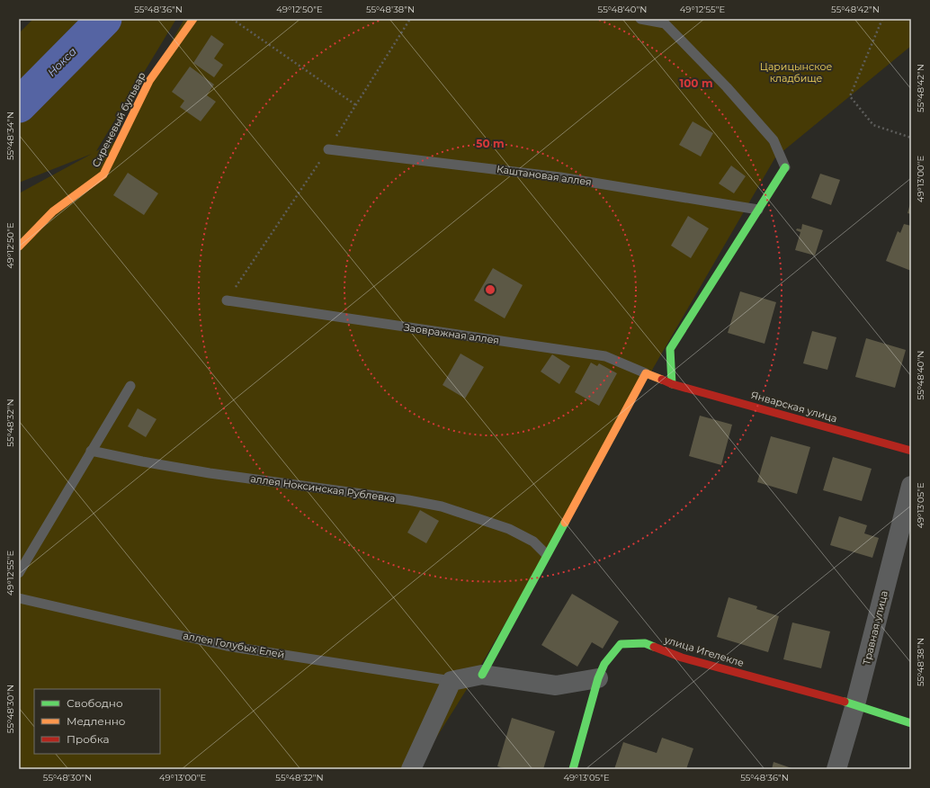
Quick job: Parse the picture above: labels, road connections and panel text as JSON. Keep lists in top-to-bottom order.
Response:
{
  "streets": {
    "street": [
      "Сиреневый бульвар",
      "Заовражная аллея",
      "Январская улица",
      "Травная улица",
      "улица Игелекле"
    ],
    "lane": ["Каштановая аллея", "аллея Ноксинская Рублевка", "аллея Голубых Елей"]
  },
  "crossings": [
    ["Заовражная аллея", "Январская улица"],
    ["Травная улица", "улица Игелекле"]
  ],
  "water": ["Нокса"],
  "parks": ["Царицынское кладбище"],
  "legend": ["Свободно", "Медленно", "Пробка"],
  "coordinates": [
    "55°48'36\"N",
    "49°12'50\"E",
    "55°48'38\"N",
    "55°48'40\"N",
    "49°12'55\"E",
    "55°48'42\"N",
    "55°48'34\"N",
    "49°13'00\"E",
    "55°48'32\"N",
    "49°13'05\"E",
    "55°48'30\"N"
  ],
  "rings": ["100 m", "50 m"]
}
